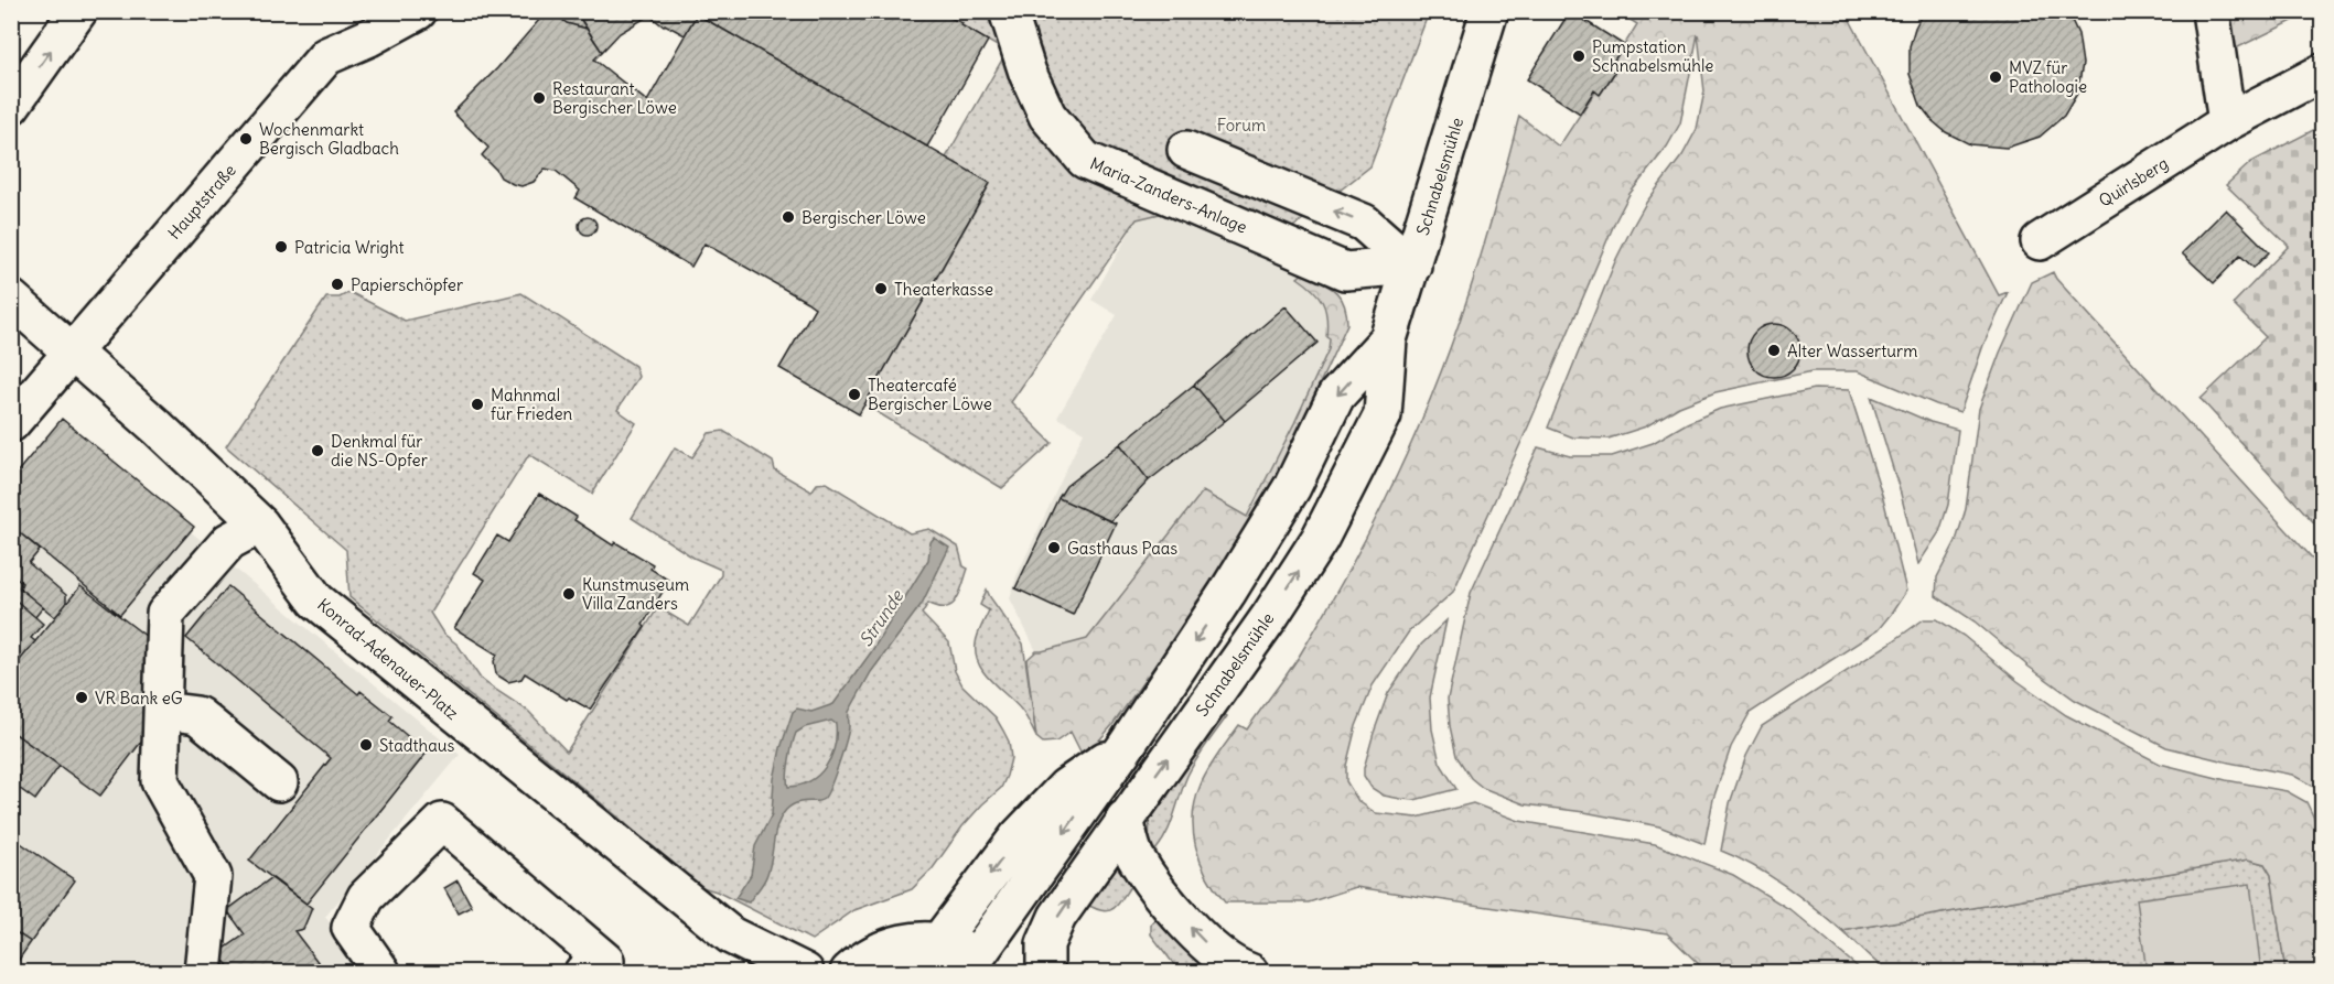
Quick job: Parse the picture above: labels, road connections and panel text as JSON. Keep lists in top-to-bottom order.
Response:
{
  "streets": {
    "street": [
      "Schnabelsmühle",
      "Quirlsberg",
      "Maria-Zanders-Anlage",
      "Hauptstraße",
      "Konrad-Adenauer-Platz"
    ]
  },
  "crossings": [
    ["Schnabelsmühle", "Maria-Zanders-Anlage"],
    ["Hauptstraße", "Konrad-Adenauer-Platz"]
  ],
  "water": ["Strunde"],
  "parks": ["Forum"],
  "places": [
    "Pumpstation Schnabelsmühle",
    "MVZ für Pathologie",
    "Restaurant Bergischer Löwe",
    "Wochenmarkt Bergisch Gladbach",
    "Bergischer Löwe",
    "Patricia Wright",
    "Papierschöpfer",
    "Theaterkasse",
    "Alter Wasserturm",
    "Theatercafé Bergischer Löwe",
    "Mahnmal für Frieden",
    "Denkmal für die NS-Opfer",
    "Gasthaus Paas",
    "Kunstmuseum Villa Zanders",
    "VR Bank eG",
    "Stadthaus"
  ]
}
